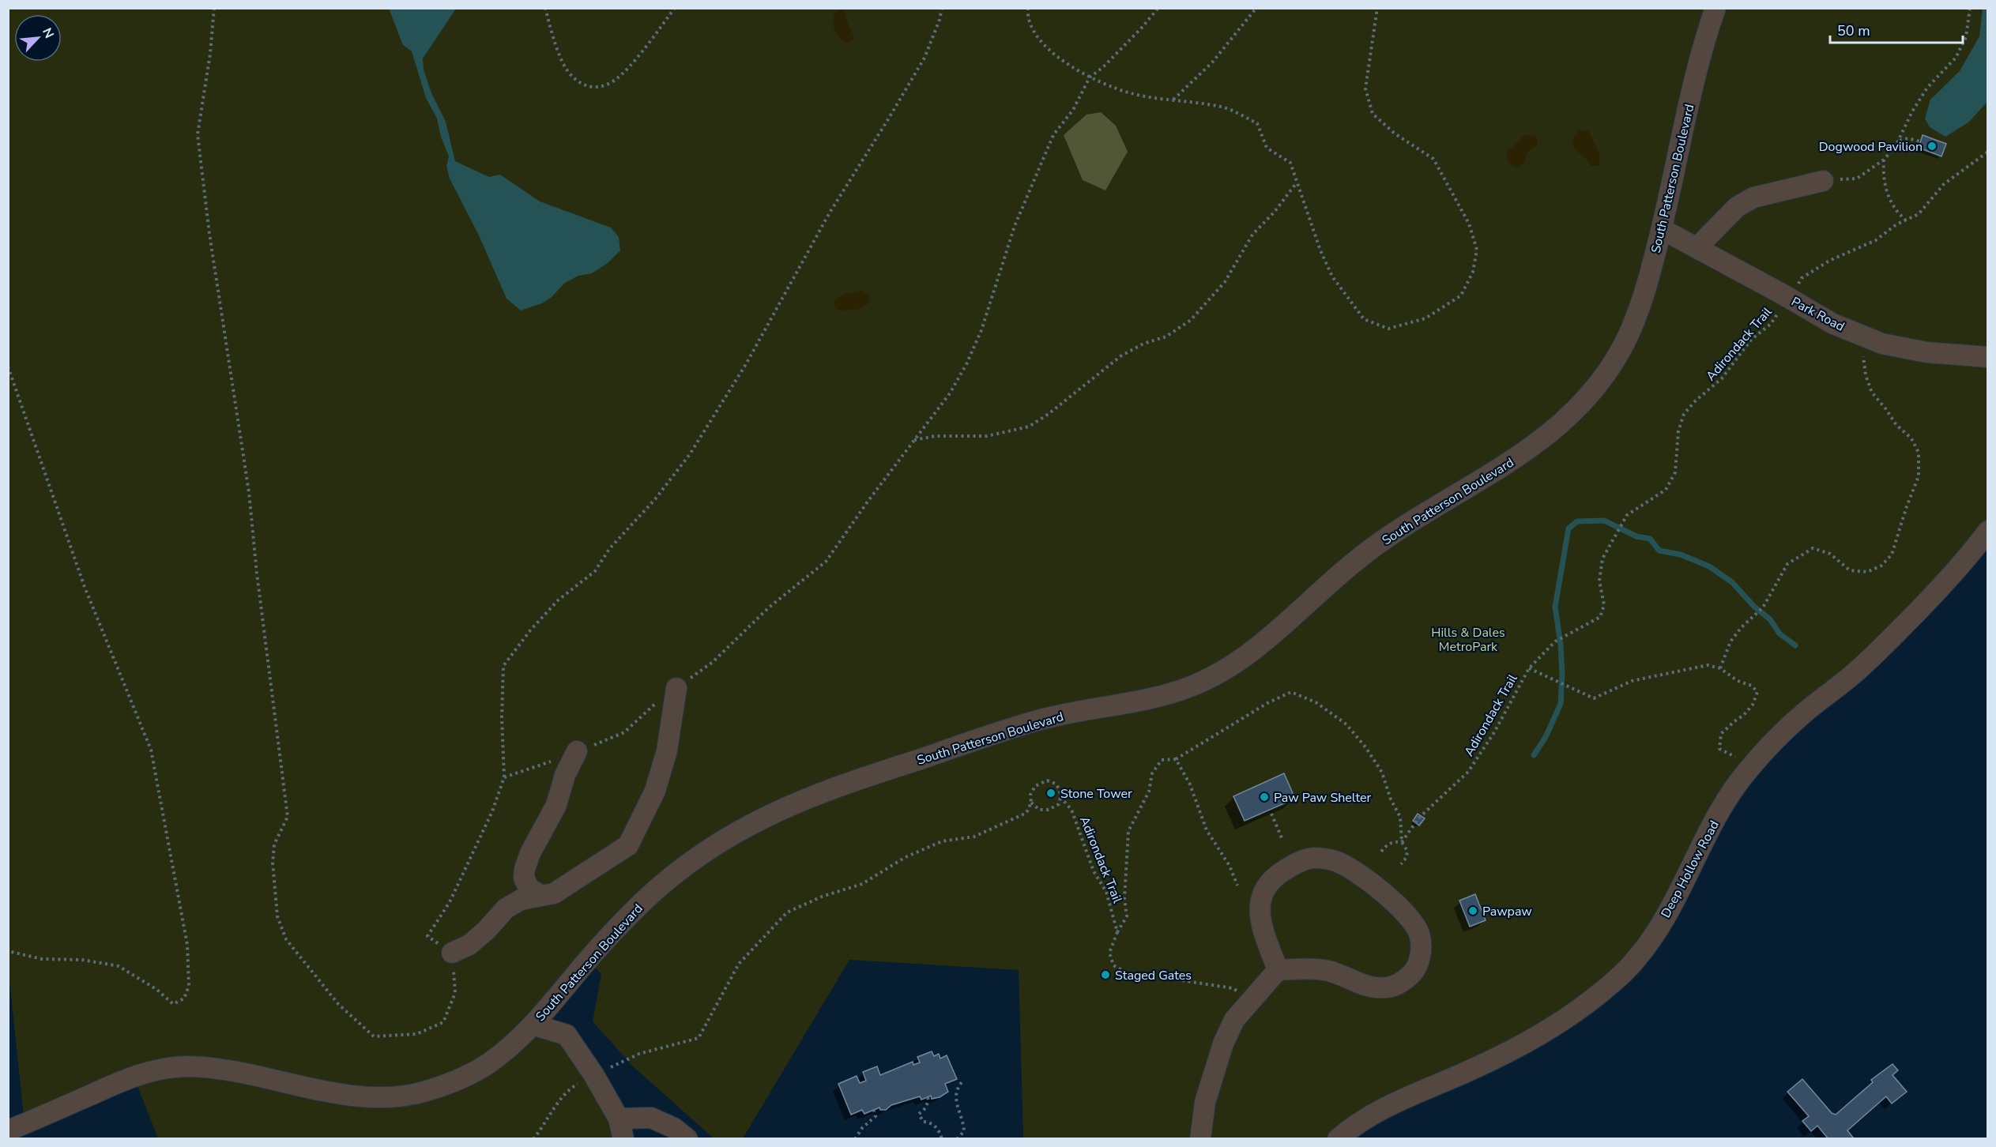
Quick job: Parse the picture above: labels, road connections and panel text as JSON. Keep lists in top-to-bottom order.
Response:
{
  "streets": {
    "street": ["South Patterson Boulevard", "Park Road", "Deep Hollow Road"],
    "path": ["Adirondack Trail"]
  },
  "crossings": [
    ["South Patterson Boulevard", "Park Road"],
    ["Park Road", "Adirondack Trail"]
  ],
  "parks": ["Hills & Dales MetroPark"],
  "places": [
    "Dogwood Pavilion",
    "Stone Tower",
    "Paw Paw Shelter",
    "Pawpaw",
    "Staged Gates"
  ],
  "scale_bar": "50 m",
  "north": "top right"
}
